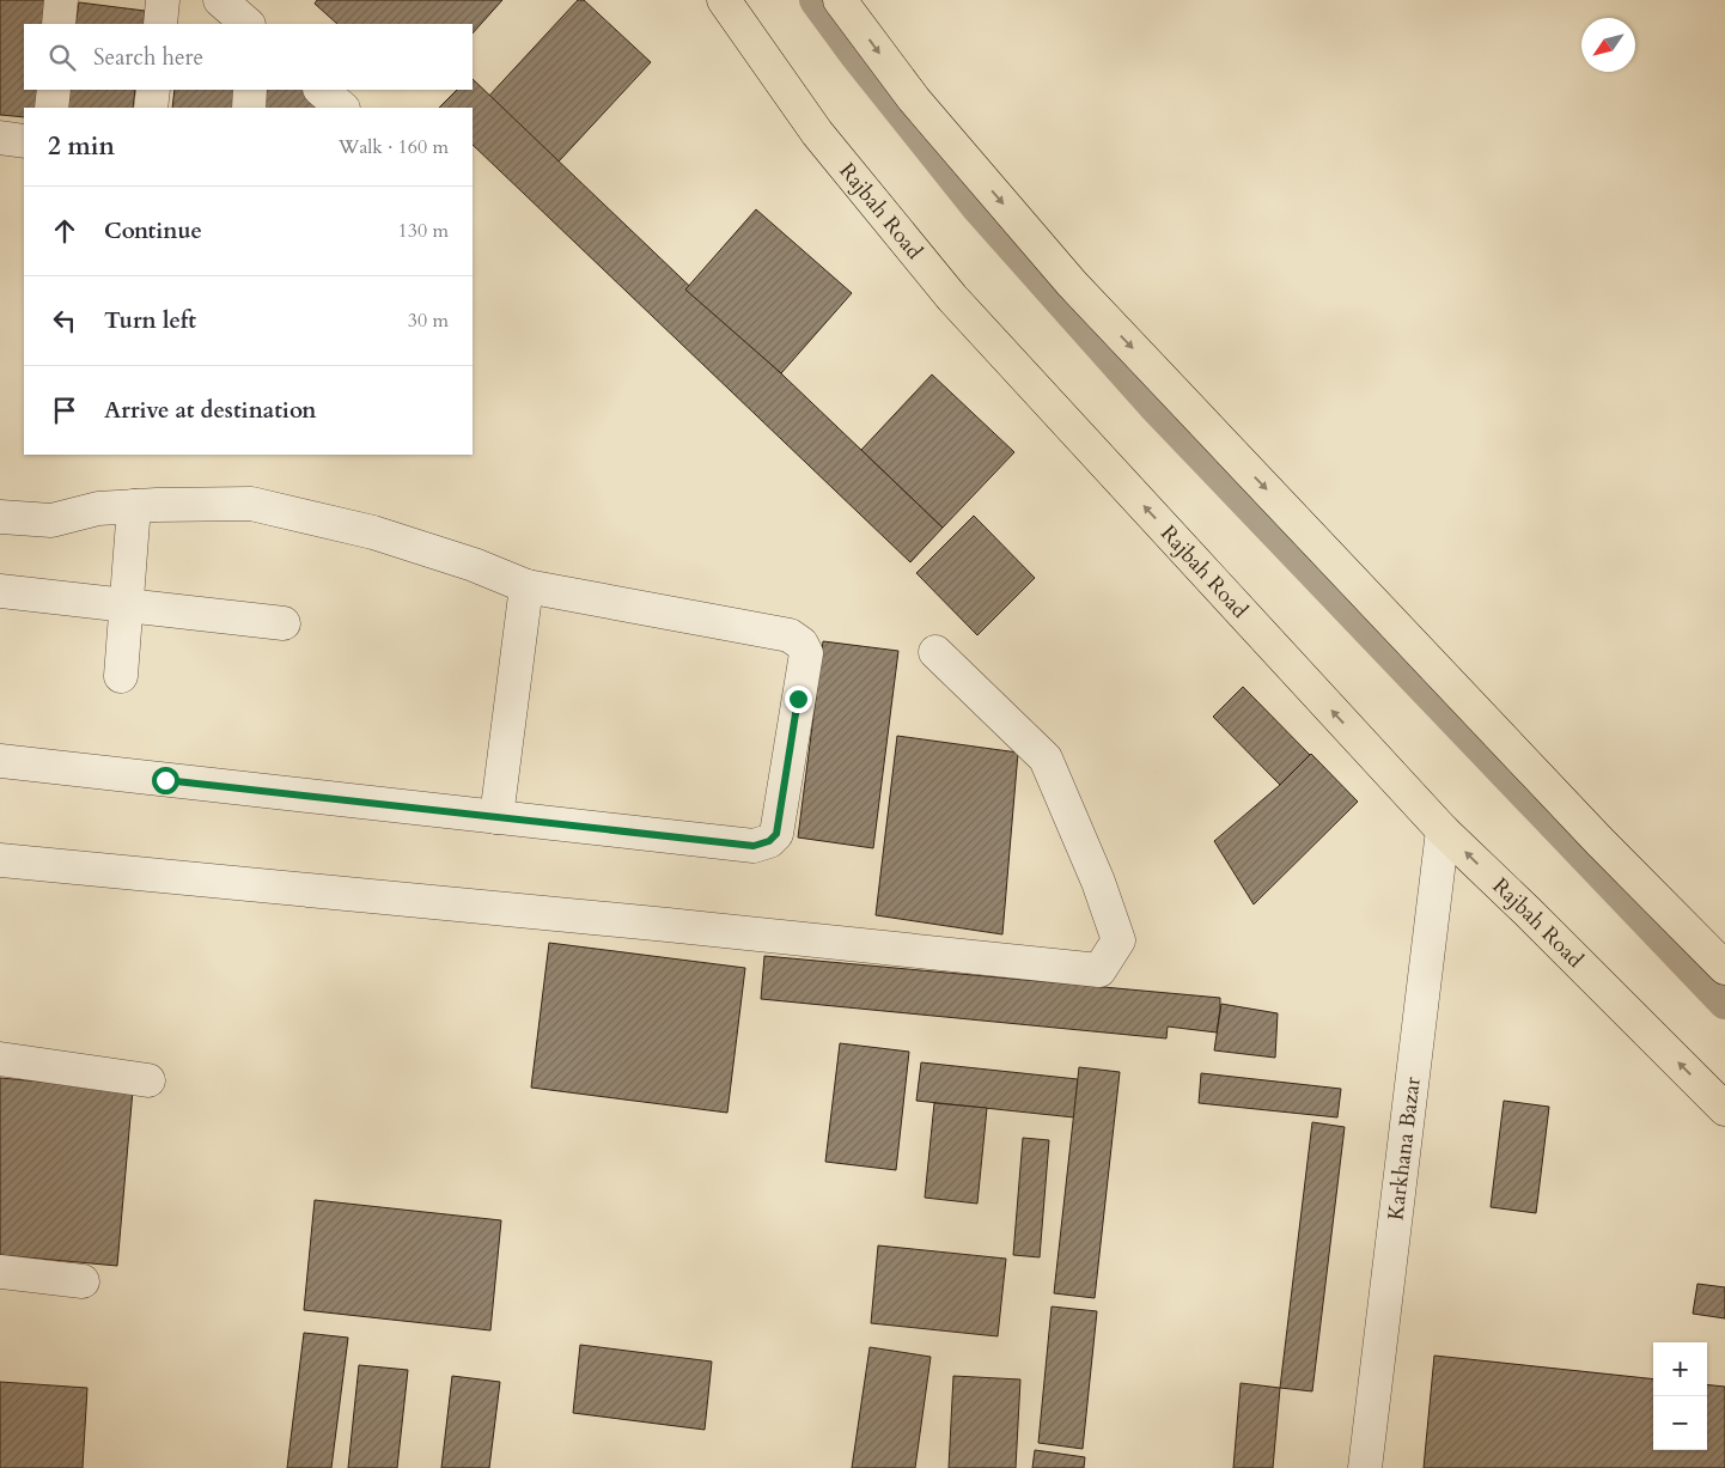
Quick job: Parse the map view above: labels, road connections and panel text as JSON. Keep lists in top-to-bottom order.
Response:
{
  "streets": {
    "main road": ["Rajbah Road"],
    "street": ["Karkhana Bazar"]
  },
  "crossings": [
    ["Rajbah Road", "Karkhana Bazar"]
  ],
  "north": "bottom left",
  "page": {
    "search": "Search here",
    "heading": ["2 min", "Walk · 160 m"],
    "list": [
      ["Continue", "130 m"],
      ["Turn left", "30 m"],
      "Arrive at destination"
    ],
    "map_buttons": ["+", "−"]
  }
}
